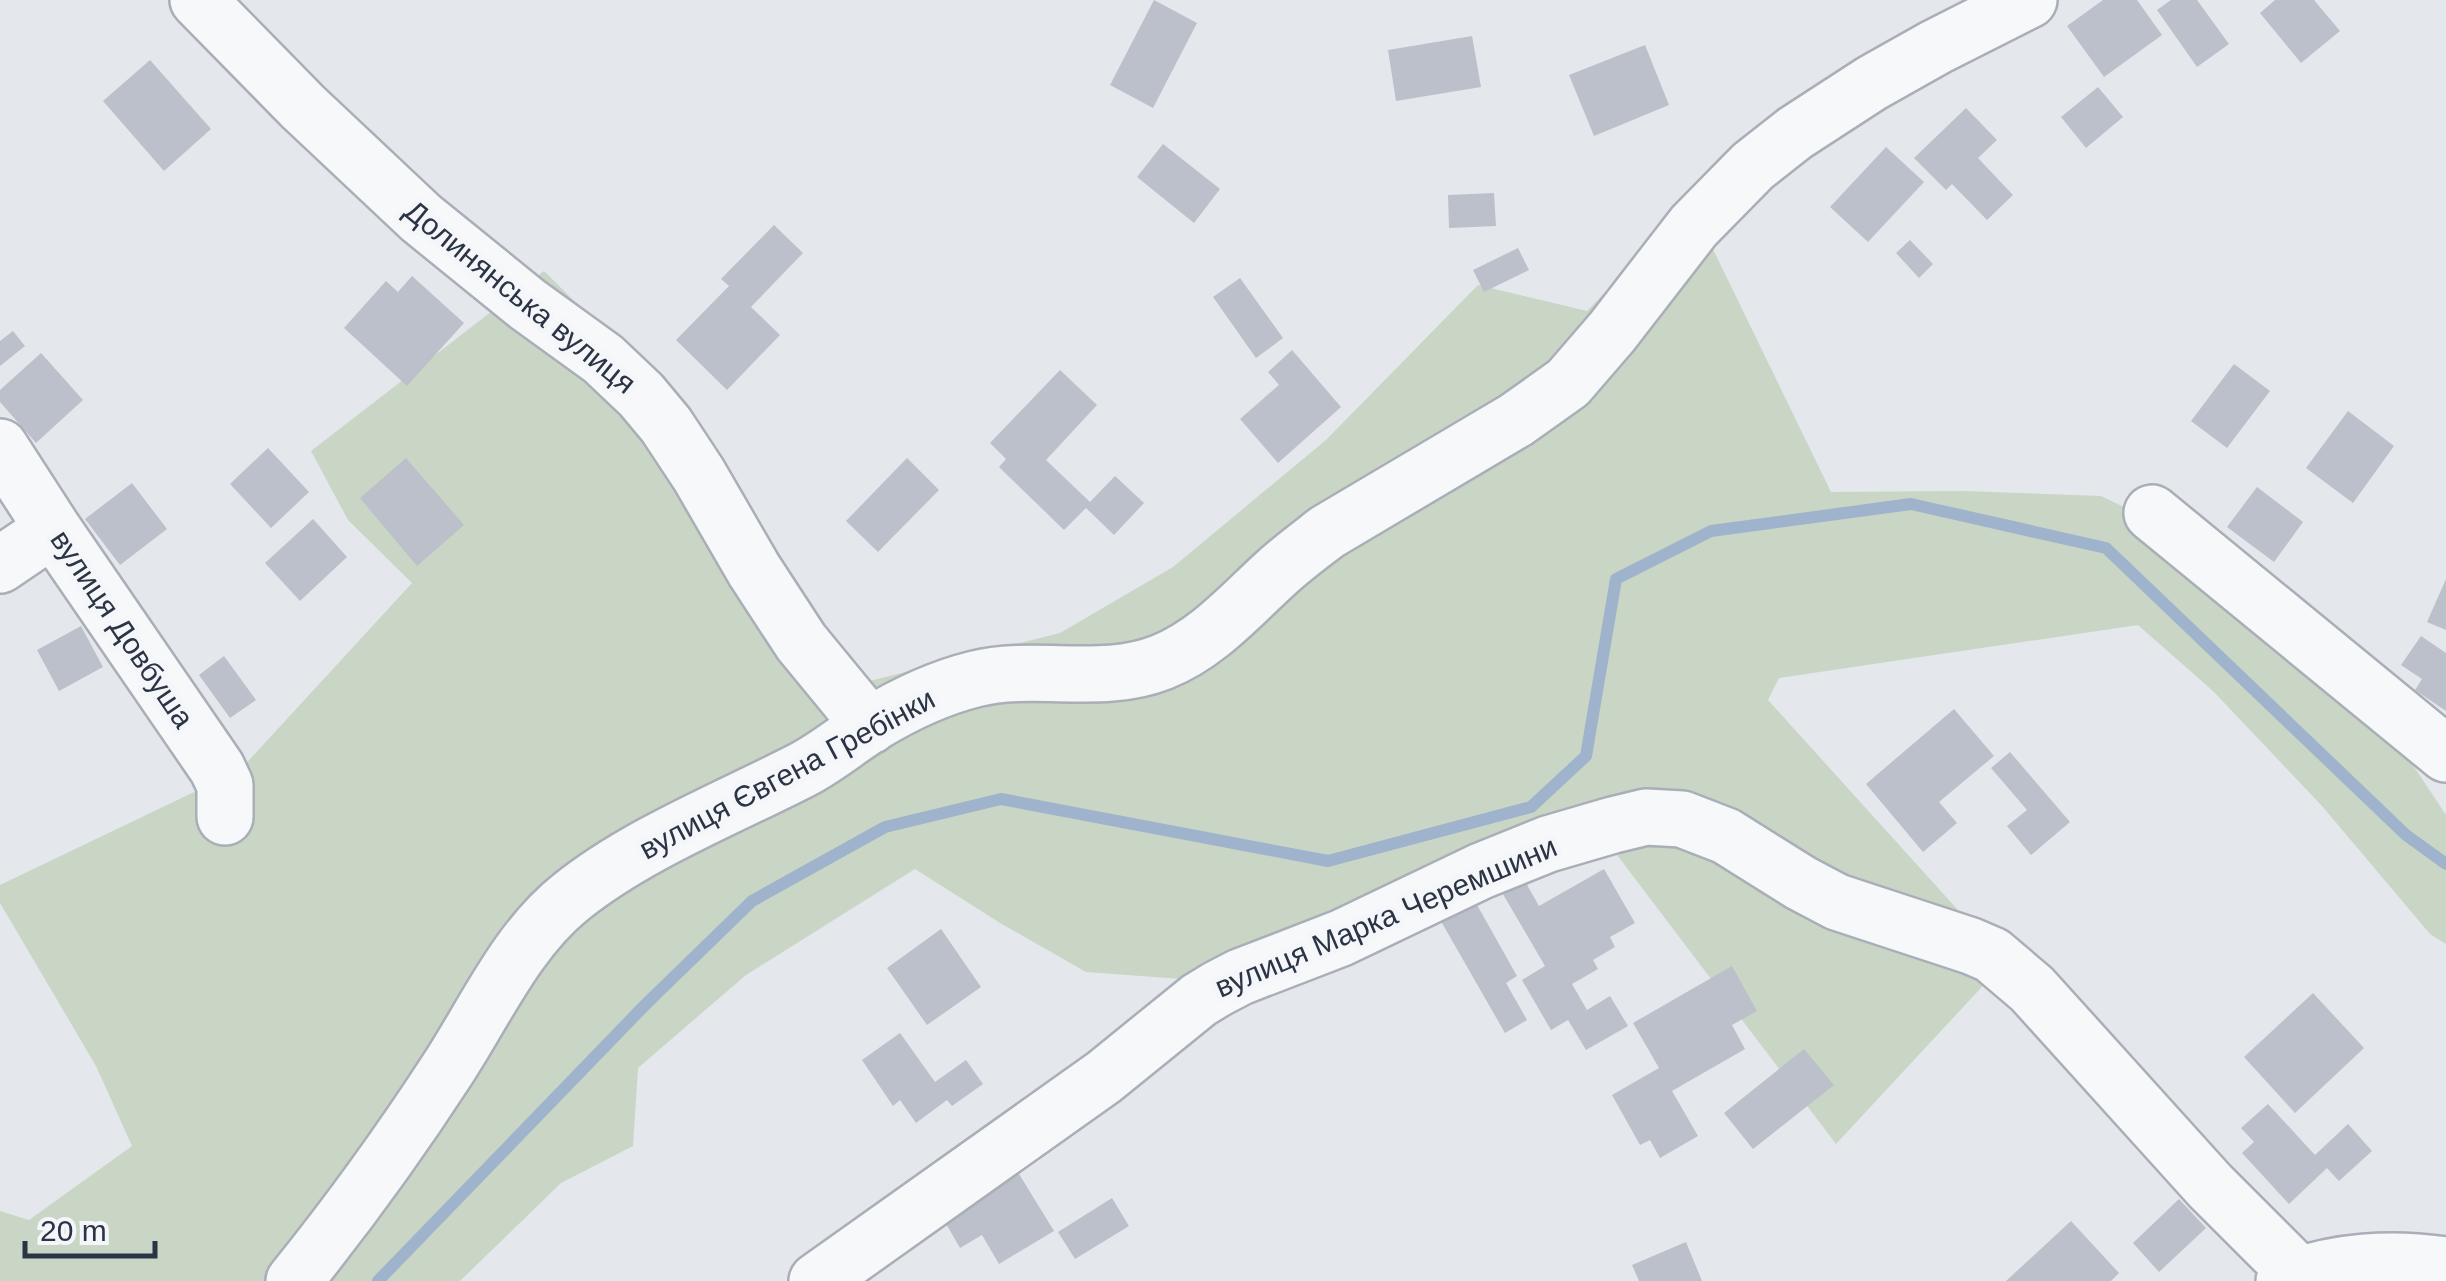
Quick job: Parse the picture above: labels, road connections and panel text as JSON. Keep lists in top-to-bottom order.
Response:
{
  "streets": {
    "street": [
      "Долинянська вулиця",
      "вулиця Довбуша",
      "вулиця Євгена Гребінки",
      "вулиця Марка Черемшини"
    ]
  },
  "crossings": [
    ["Долинянська вулиця", "вулиця Євгена Гребінки"]
  ],
  "scale_bar": "20 m"
}
